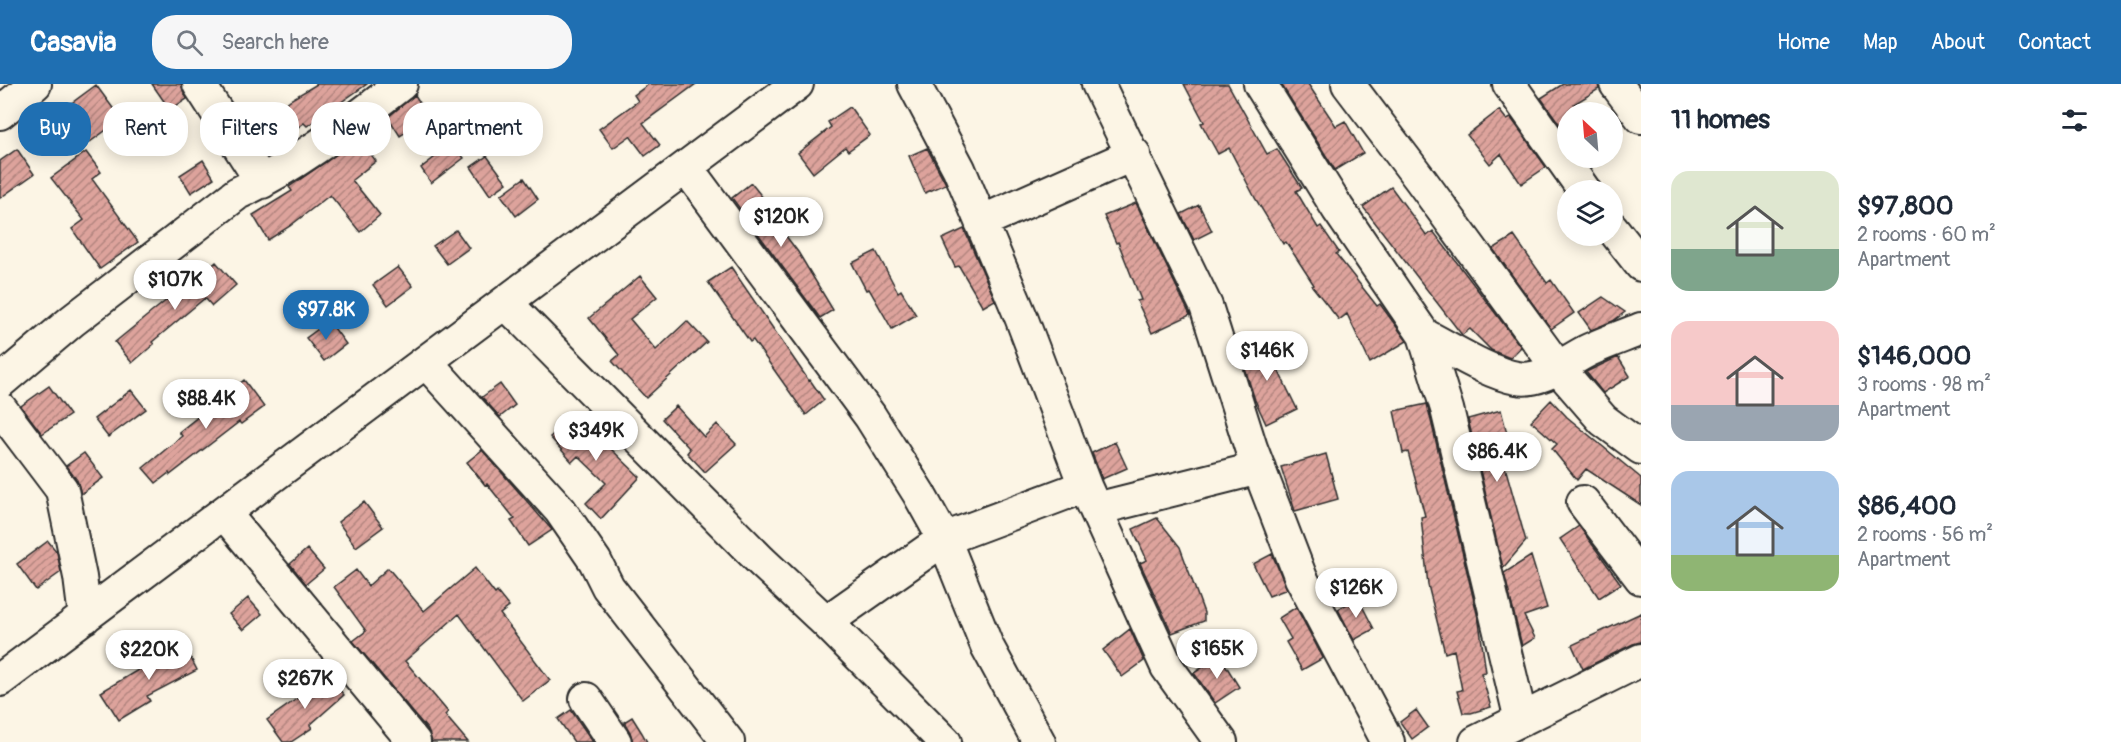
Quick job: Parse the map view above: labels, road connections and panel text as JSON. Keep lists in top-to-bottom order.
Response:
{
  "north": "top left",
  "page": {
    "header": "Casavia",
    "search": "Search here",
    "nav": [
      "Home",
      "Map",
      "About",
      "Contact"
    ],
    "heading": "11 homes",
    "chip": [
      "Buy",
      "Rent",
      "Filters",
      "New",
      "Apartment"
    ],
    "list": [
      {
        "name": "$97,800",
        "note": "2 rooms · 60 m² · Apartment"
      },
      {
        "name": "$146,000",
        "note": "3 rooms · 98 m² · Apartment"
      },
      {
        "name": "$86,400",
        "note": "2 rooms · 56 m² · Apartment"
      }
    ],
    "price": [
      "$120K",
      "$107K",
      "$97.8K",
      "$146K",
      "$88.4K",
      "$349K",
      "$86.4K",
      "$126K",
      "$165K",
      "$220K",
      "$267K"
    ]
  }
}
